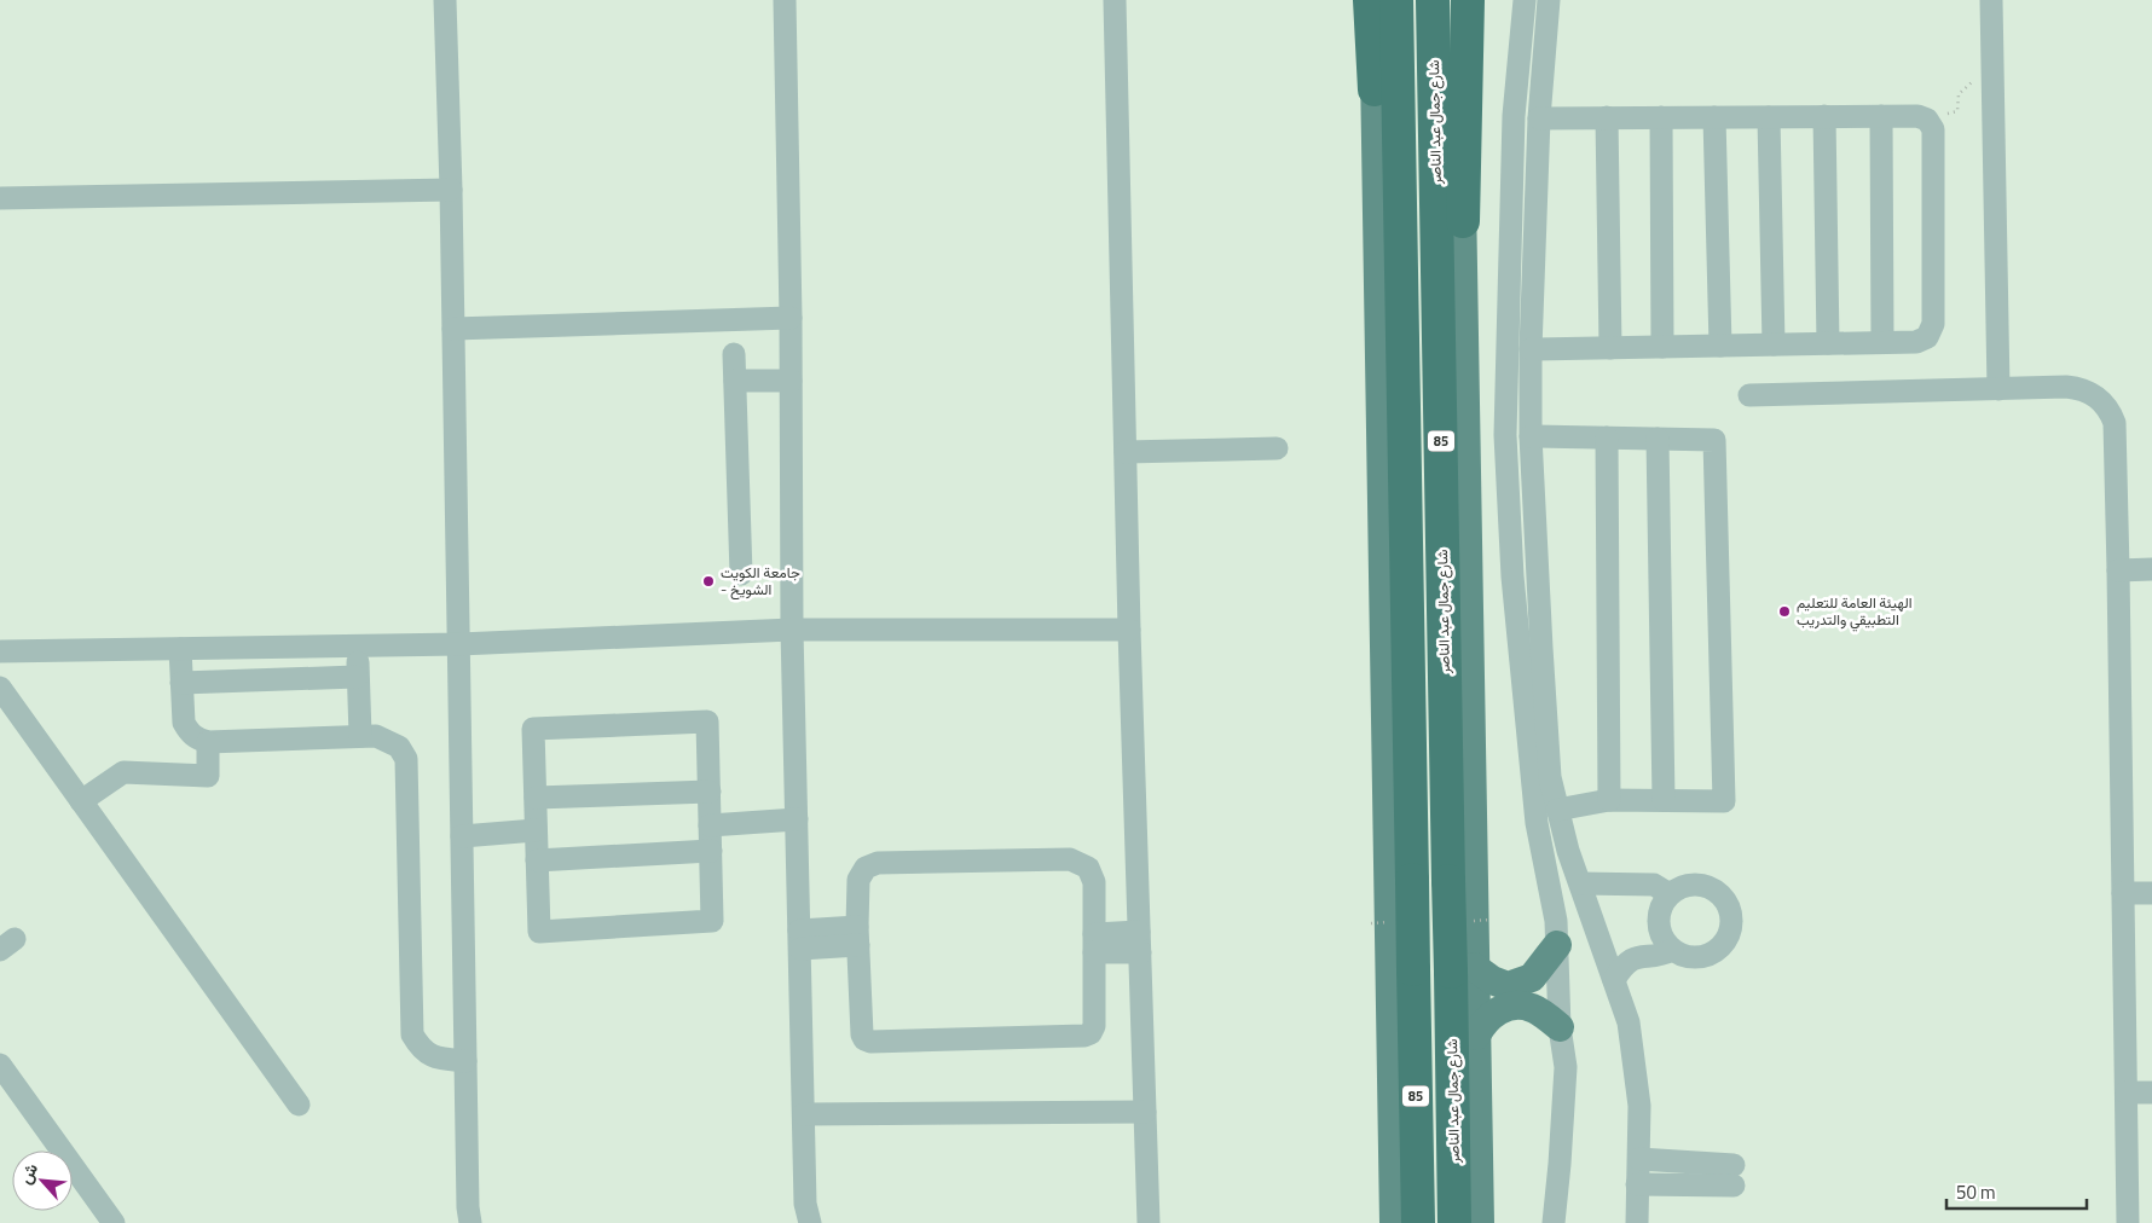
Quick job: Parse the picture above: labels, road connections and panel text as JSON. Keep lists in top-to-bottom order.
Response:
{
  "streets": {
    "highway": ["شارع جمال عبد الناصر", "85"]
  },
  "places": ["جامعة الكويت - الشويخ", "الهيئة العامة للتعليم التطبيقي والتدريب"],
  "scale_bar": "50 m",
  "north": "top left"
}
